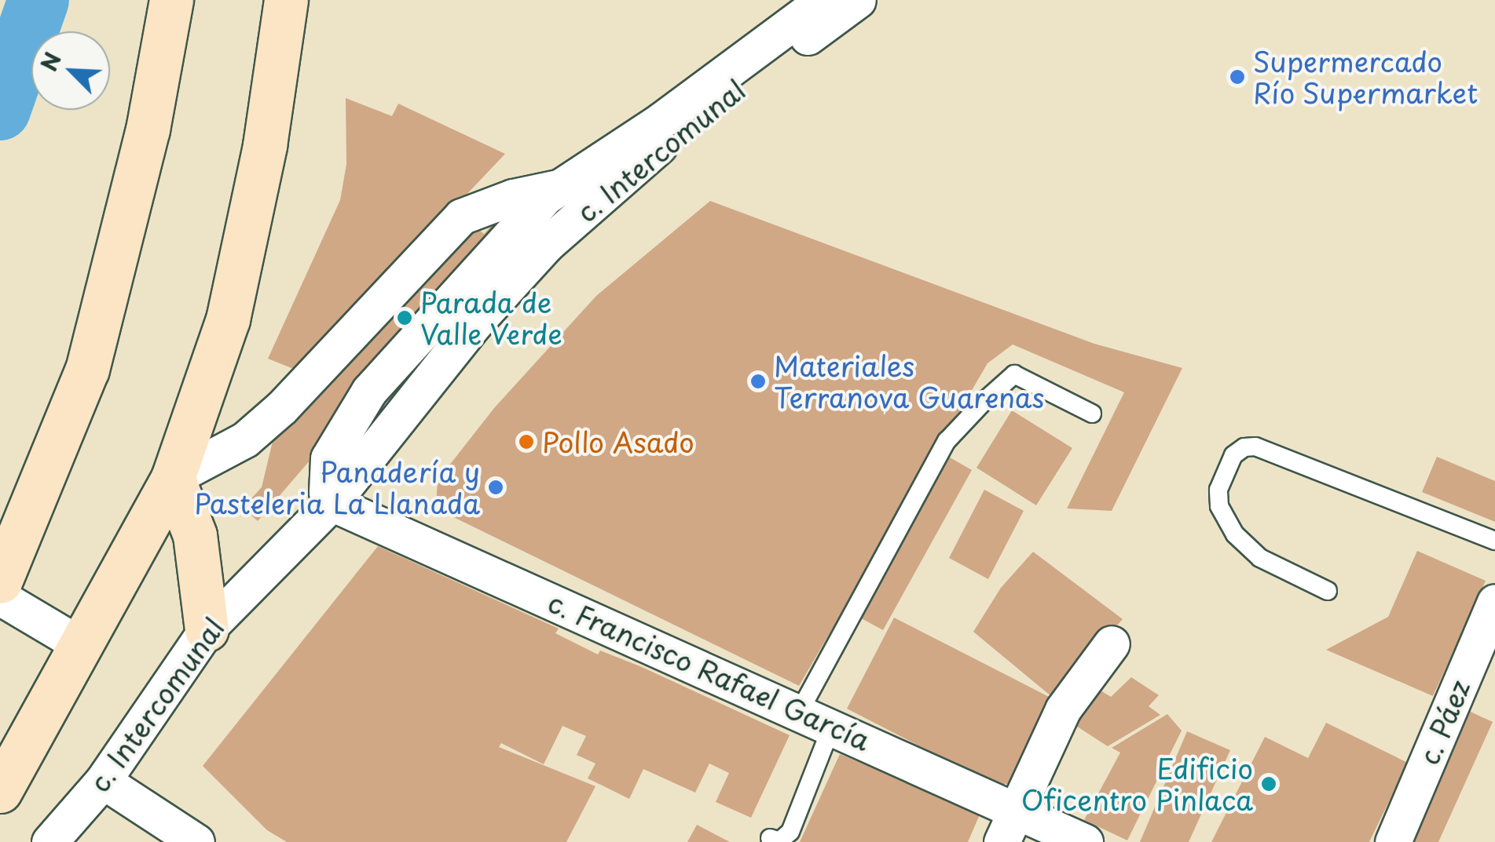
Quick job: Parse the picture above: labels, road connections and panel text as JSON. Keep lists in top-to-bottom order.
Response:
{
  "streets": {
    "street": ["c. Intercomunal", "c. Francisco Rafael García", "c. Páez"]
  },
  "crossings": [
    ["c. Intercomunal", "c. Francisco Rafael García"]
  ],
  "places": [
    "Supermercado Río Supermarket",
    "Parada de Valle Verde",
    "Materiales Terranova Guarenas",
    "Pollo Asado",
    "Panadería y Pasteleria La Llanada",
    "Edificio Oficentro Pinlaca"
  ],
  "north": "top left"
}
